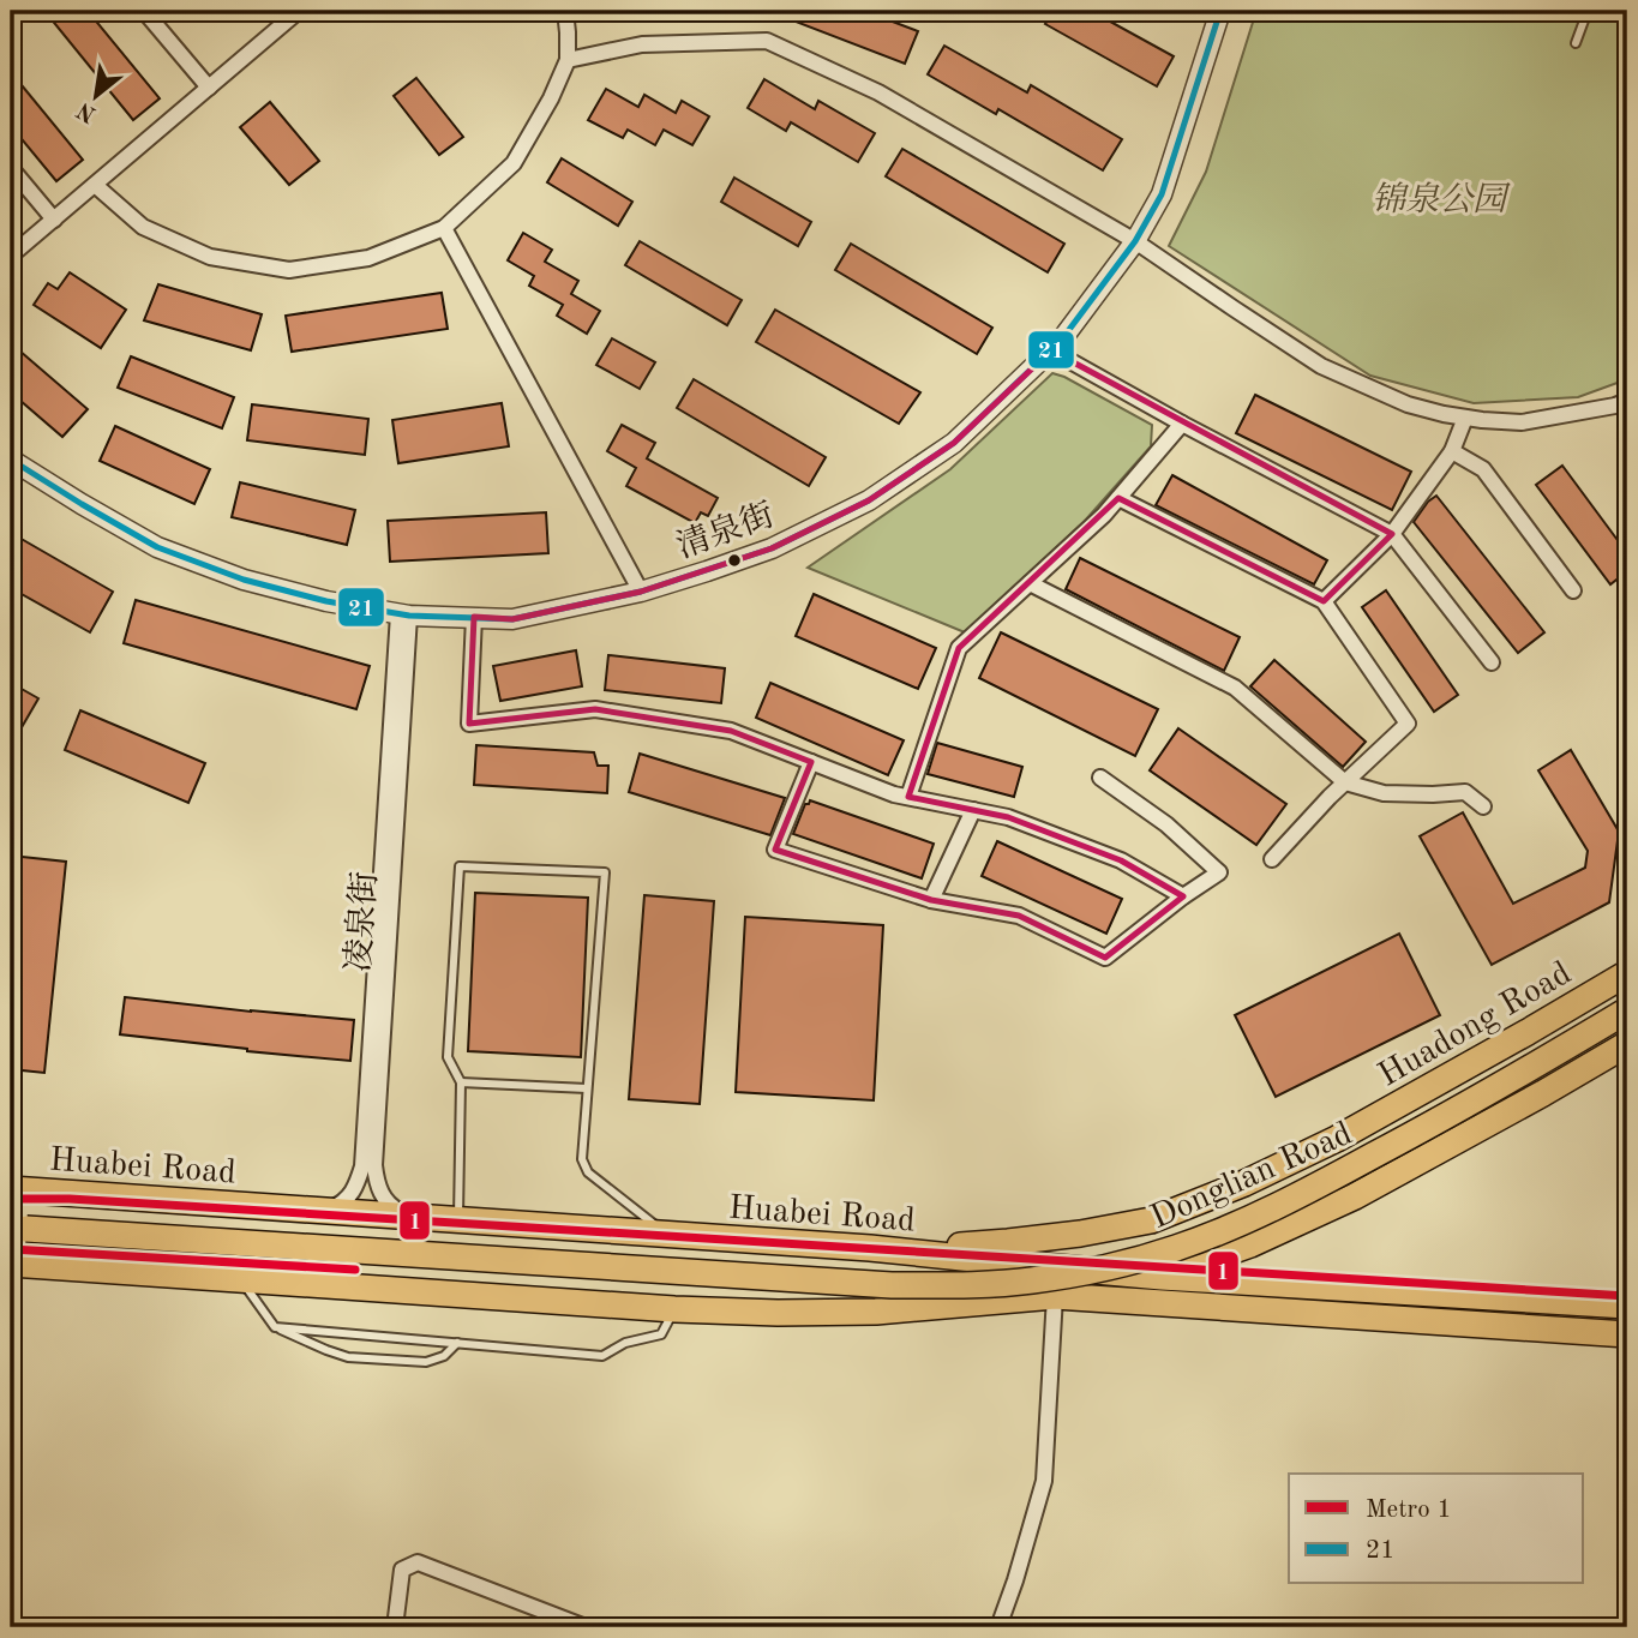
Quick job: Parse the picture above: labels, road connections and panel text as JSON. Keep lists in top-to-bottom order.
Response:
{
  "streets": {
    "highway": ["Huadong Road", "Huabei Road", "Donglian Road"],
    "street": ["清泉街", "凌泉街"]
  },
  "crossings": [
    ["清泉街", "凌泉街"],
    ["凌泉街", "Huabei Road"],
    ["Huadong Road", "Huabei Road"]
  ],
  "parks": ["锦泉公园"],
  "lines": ["transit line 21", "metro line 1"],
  "legend": ["Metro 1", "21"],
  "north": "bottom left"
}
